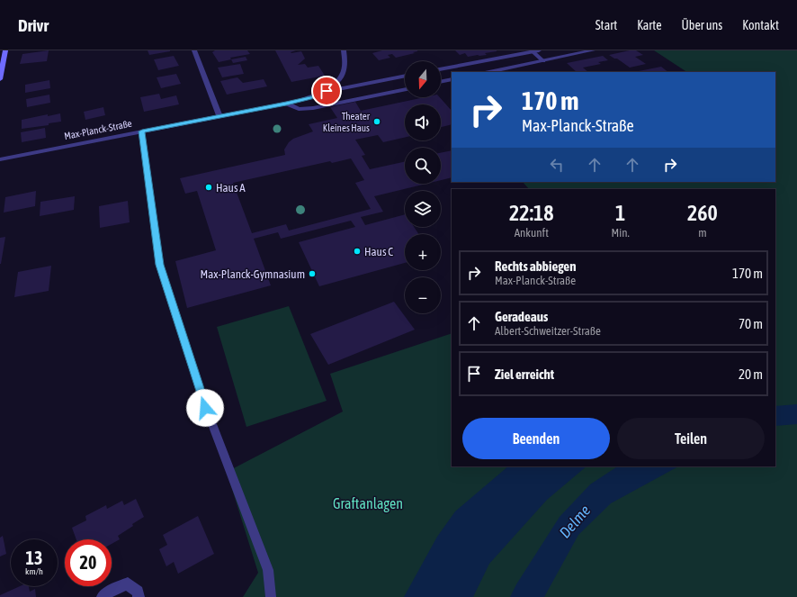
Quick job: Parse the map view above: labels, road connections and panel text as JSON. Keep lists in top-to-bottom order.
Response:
{
  "streets": {
    "street": ["Max-Planck-Straße"]
  },
  "water": ["Delme"],
  "parks": ["Graftanlagen"],
  "places": [
    "Theater Kleines Haus",
    "Haus A",
    "Haus C",
    "Max-Planck-Gymnasium"
  ],
  "north": "bottom",
  "page": {
    "header": "Drivr",
    "nav": [
      "Start",
      "Karte",
      "Über uns",
      "Kontakt"
    ],
    "map_buttons": ["+", "−"],
    "turn": ["170 m", "Max-Planck-Straße"],
    "eta": [
      "22:18",
      "Ankunft",
      "1",
      "Min.",
      "260",
      "m"
    ],
    "list": [
      {
        "name": "Rechts abbiegen",
        "note": "Max-Planck-Straße",
        "value": "170 m"
      },
      {
        "name": "Geradeaus",
        "note": "Albert-Schweitzer-Straße",
        "value": "70 m"
      },
      {
        "name": "Ziel erreicht",
        "value": "20 m"
      }
    ],
    "buttons": ["Beenden", "Teilen"],
    "speed": "13 km/h",
    "limit": "20"
  }
}
